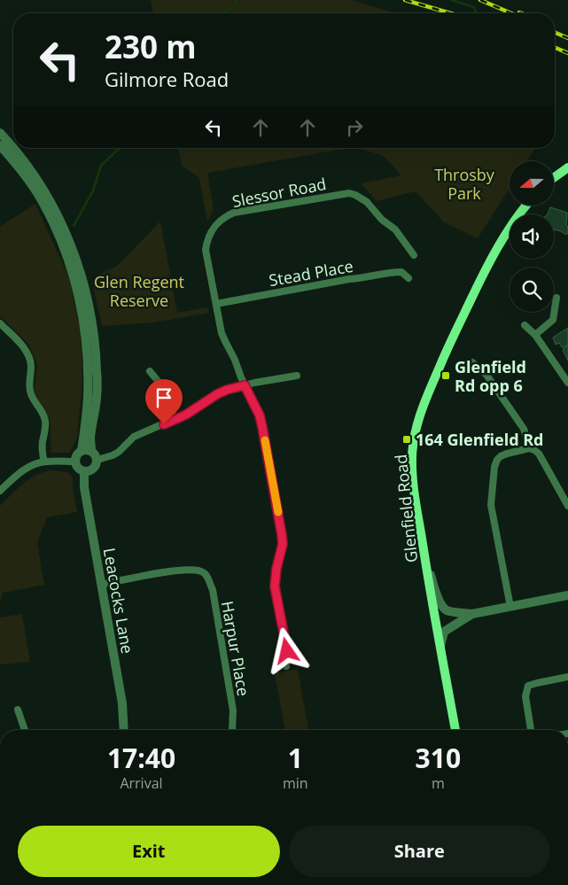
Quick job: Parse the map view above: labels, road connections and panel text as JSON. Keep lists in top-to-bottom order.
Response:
{
  "streets": {
    "main road": ["Glenfield Road"],
    "street": [
      "Slessor Road",
      "Stead Place",
      "Leacocks Lane",
      "Harpur Place"
    ]
  },
  "crossings": [
    ["Slessor Road", "Stead Place"],
    ["Leacocks Lane", "Harpur Place"]
  ],
  "parks": ["Throsby Park", "Glen Regent Reserve"],
  "places": {
    "transit": ["Glenfield Rd opp 6", "164 Glenfield Rd"]
  },
  "north": "left",
  "page": {
    "turn": ["230 m", "Gilmore Road"],
    "eta": [
      "17:40",
      "Arrival",
      "1",
      "min",
      "310",
      "m"
    ],
    "buttons": ["Exit", "Share"]
  }
}
